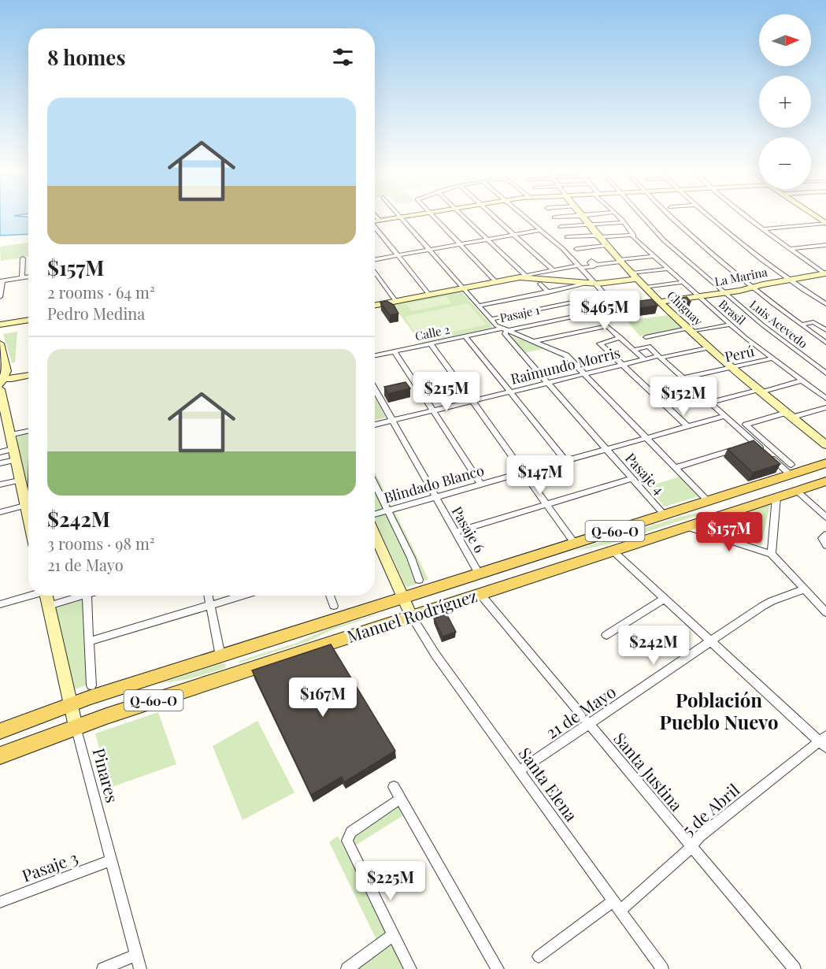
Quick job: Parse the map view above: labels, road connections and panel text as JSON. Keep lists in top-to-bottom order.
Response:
{
  "streets": {
    "main road": ["Q-60-O", "Manuel Rodríguez"],
    "street": [
      "La Marina",
      "Chiguay",
      "Brasil",
      "Pasaje 1",
      "Luis Acevedo",
      "Calle 2",
      "Perú",
      "Raimundo Morris",
      "Pasaje 4",
      "Blindado Blanco",
      "Pasaje 6",
      "21 de Mayo",
      "Santa Justina",
      "Pinares",
      "Santa Elena",
      "5 de Abril",
      "Pasaje 3"
    ]
  },
  "crossings": [
    ["La Marina", "Chiguay"],
    ["La Marina", "Brasil"],
    ["La Marina", "Luis Acevedo"],
    ["Chiguay", "Perú"],
    ["Chiguay", "Raimundo Morris"],
    ["Brasil", "Perú"],
    ["Pasaje 1", "Calle 2"],
    ["Calle 2", "Pasaje 4"],
    ["Raimundo Morris", "Pasaje 4"],
    ["Raimundo Morris", "Pasaje 6"],
    ["Pasaje 4", "Blindado Blanco"],
    ["Pasaje 4", "Manuel Rodríguez"],
    ["Blindado Blanco", "Pasaje 6"],
    ["Pasaje 6", "Manuel Rodríguez"],
    ["Manuel Rodríguez", "Santa Justina"],
    ["Manuel Rodríguez", "Pinares"],
    ["Manuel Rodríguez", "Santa Elena"],
    ["21 de Mayo", "Santa Justina"],
    ["21 de Mayo", "Santa Elena"],
    ["Santa Justina", "5 de Abril"],
    ["Pinares", "Pasaje 3"],
    ["Santa Elena", "5 de Abril"]
  ],
  "districts": ["Población Pueblo Nuevo"],
  "north": "right",
  "page": {
    "map_buttons": ["+", "−"],
    "heading": "8 homes",
    "list": [
      {
        "name": "$157M",
        "note": "2 rooms · 64 m² · Pedro Medina"
      },
      {
        "name": "$242M",
        "note": "3 rooms · 98 m² · 21 de Mayo"
      }
    ],
    "price": [
      "$465M",
      "$215M",
      "$152M",
      "$147M",
      "$157M",
      "$242M",
      "$167M",
      "$225M"
    ]
  }
}
